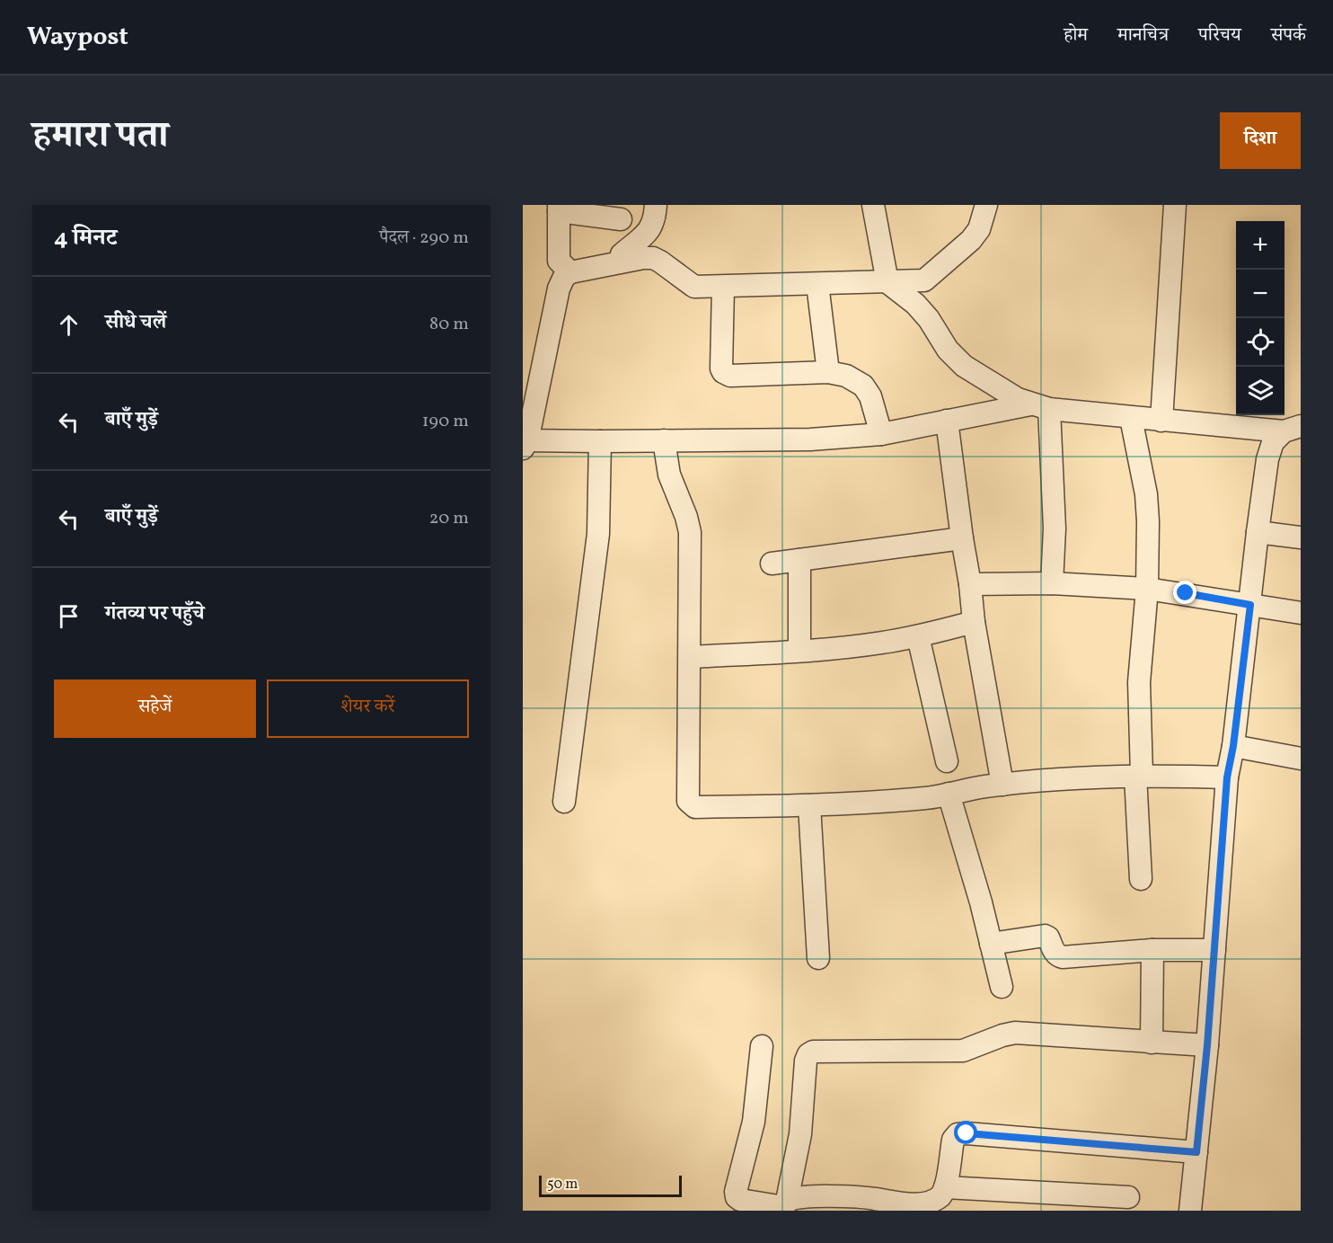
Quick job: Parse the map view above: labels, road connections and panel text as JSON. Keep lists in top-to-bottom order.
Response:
{
  "scale_bar": "50 m",
  "page": {
    "header": "Waypost",
    "nav": [
      "होम",
      "मानचित्र",
      "परिचय",
      "संपर्क"
    ],
    "title": "हमारा पता",
    "buttons": [
      "दिशा",
      ["सहेजें", "शेयर करें"]
    ],
    "heading": ["4 मिनट", "पैदल · 290 m"],
    "map_buttons": ["+", "−"],
    "list": [
      ["सीधे चलें", "80 m"],
      ["बाएँ मुड़ें", "190 m"],
      ["बाएँ मुड़ें", "20 m"],
      "गंतव्य पर पहुँचे"
    ],
    "scale": "50 m"
  }
}
